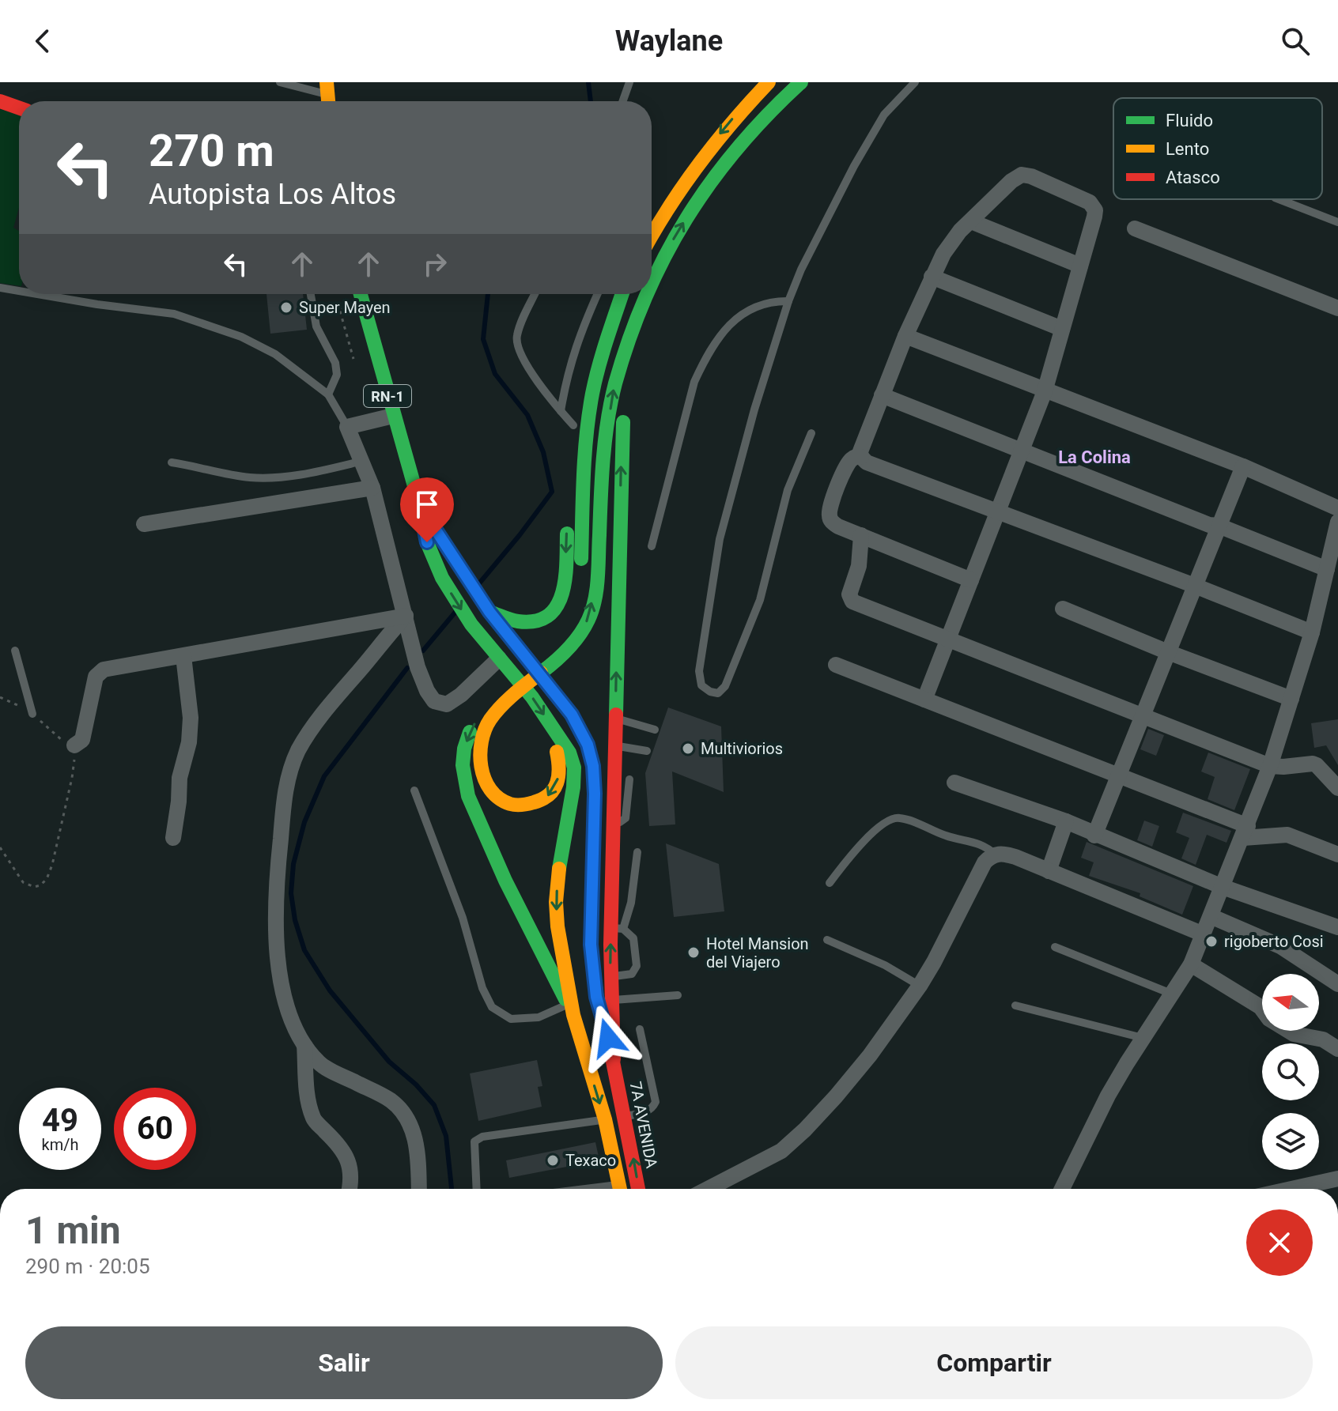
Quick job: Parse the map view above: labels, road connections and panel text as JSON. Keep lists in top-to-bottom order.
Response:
{
  "streets": {
    "main road": ["RN-1", "7A AVENIDA"]
  },
  "crossings": [
    ["RN-1", "7A AVENIDA"]
  ],
  "districts": ["La Colina"],
  "places": [
    "Super Mayen",
    "Multiviorios",
    "rigoberto Cosi",
    "Hotel Mansion del Viajero",
    "Texaco"
  ],
  "legend": ["Fluido", "Lento", "Atasco"],
  "north": "left",
  "page": {
    "header": "Waylane",
    "turn": ["270 m", "Autopista Los Altos"],
    "speed": "49 km/h",
    "limit": "60",
    "heading": ["1 min", "290 m · 20:05"],
    "buttons": ["Salir", "Compartir"]
  }
}
